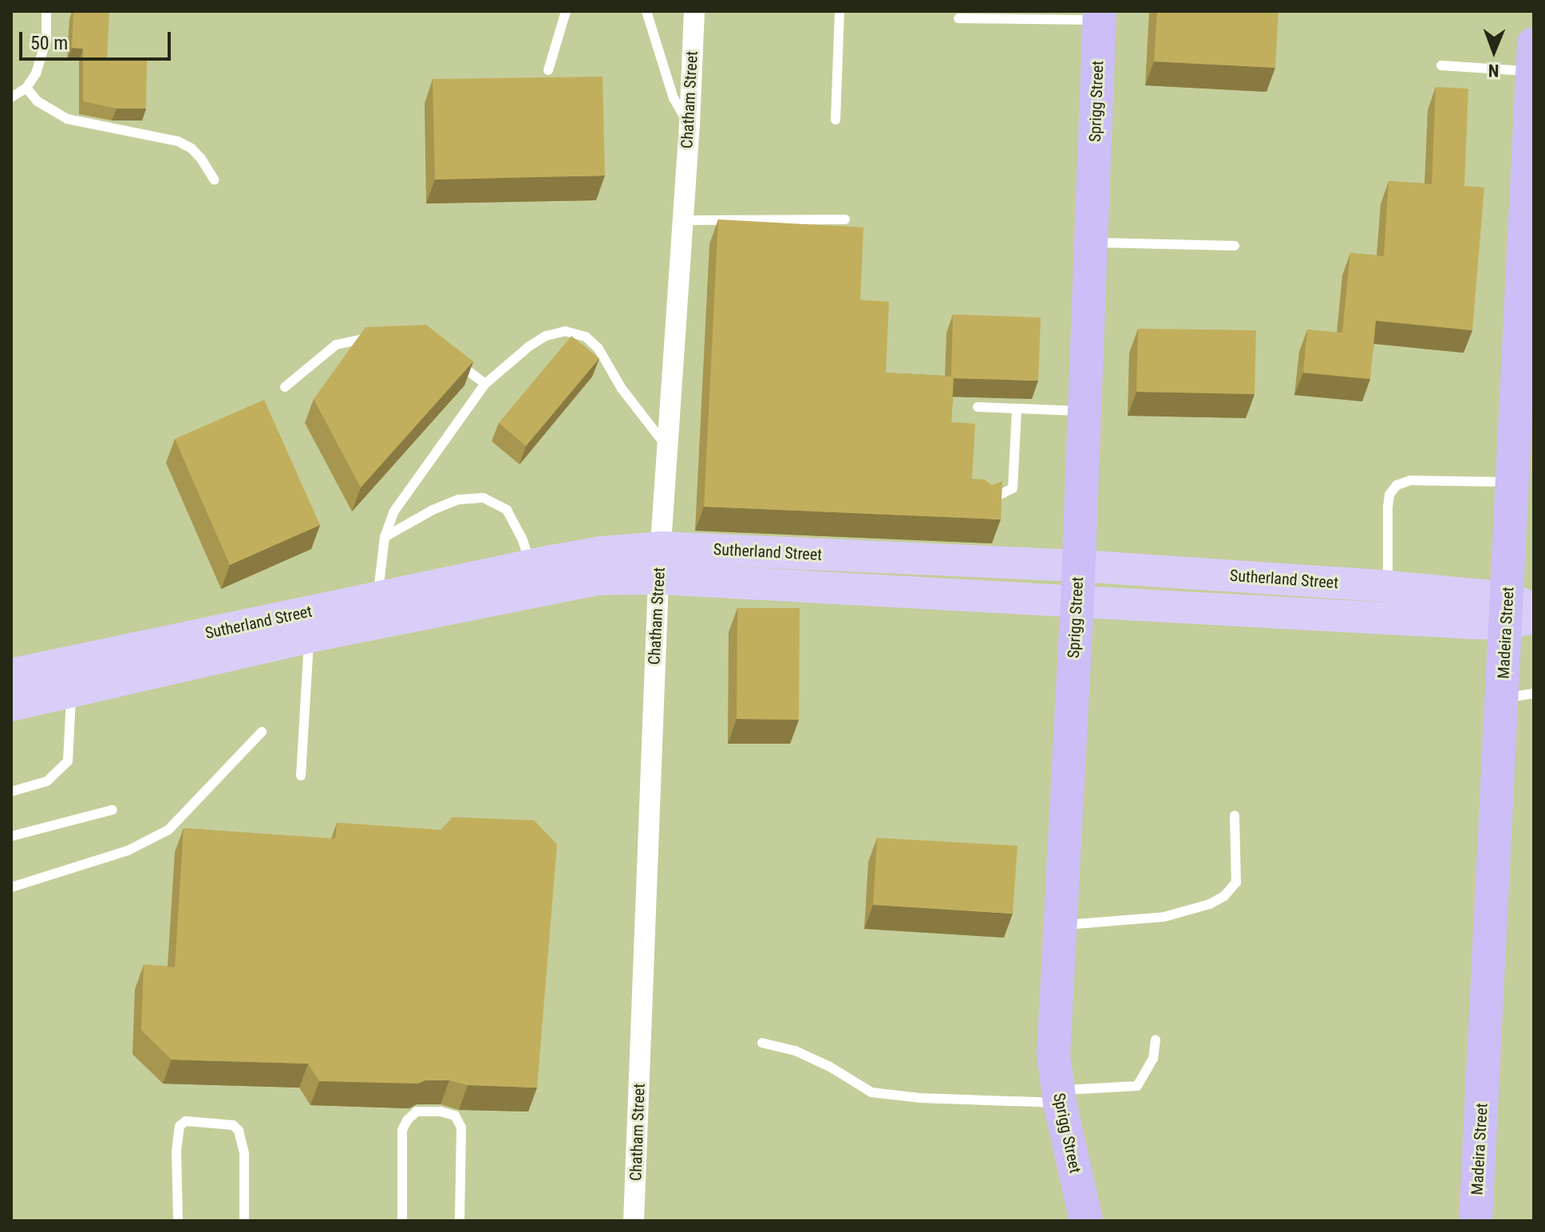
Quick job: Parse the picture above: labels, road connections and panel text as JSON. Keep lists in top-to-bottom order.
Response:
{
  "streets": {
    "highway": ["Sprigg Street", "Madeira Street"],
    "main road": ["Sutherland Street"],
    "street": ["Chatham Street"]
  },
  "crossings": [
    ["Chatham Street", "Sutherland Street"],
    ["Sprigg Street", "Sutherland Street"],
    ["Sutherland Street", "Madeira Street"]
  ],
  "scale_bar": "50 m",
  "north": "bottom"
}
